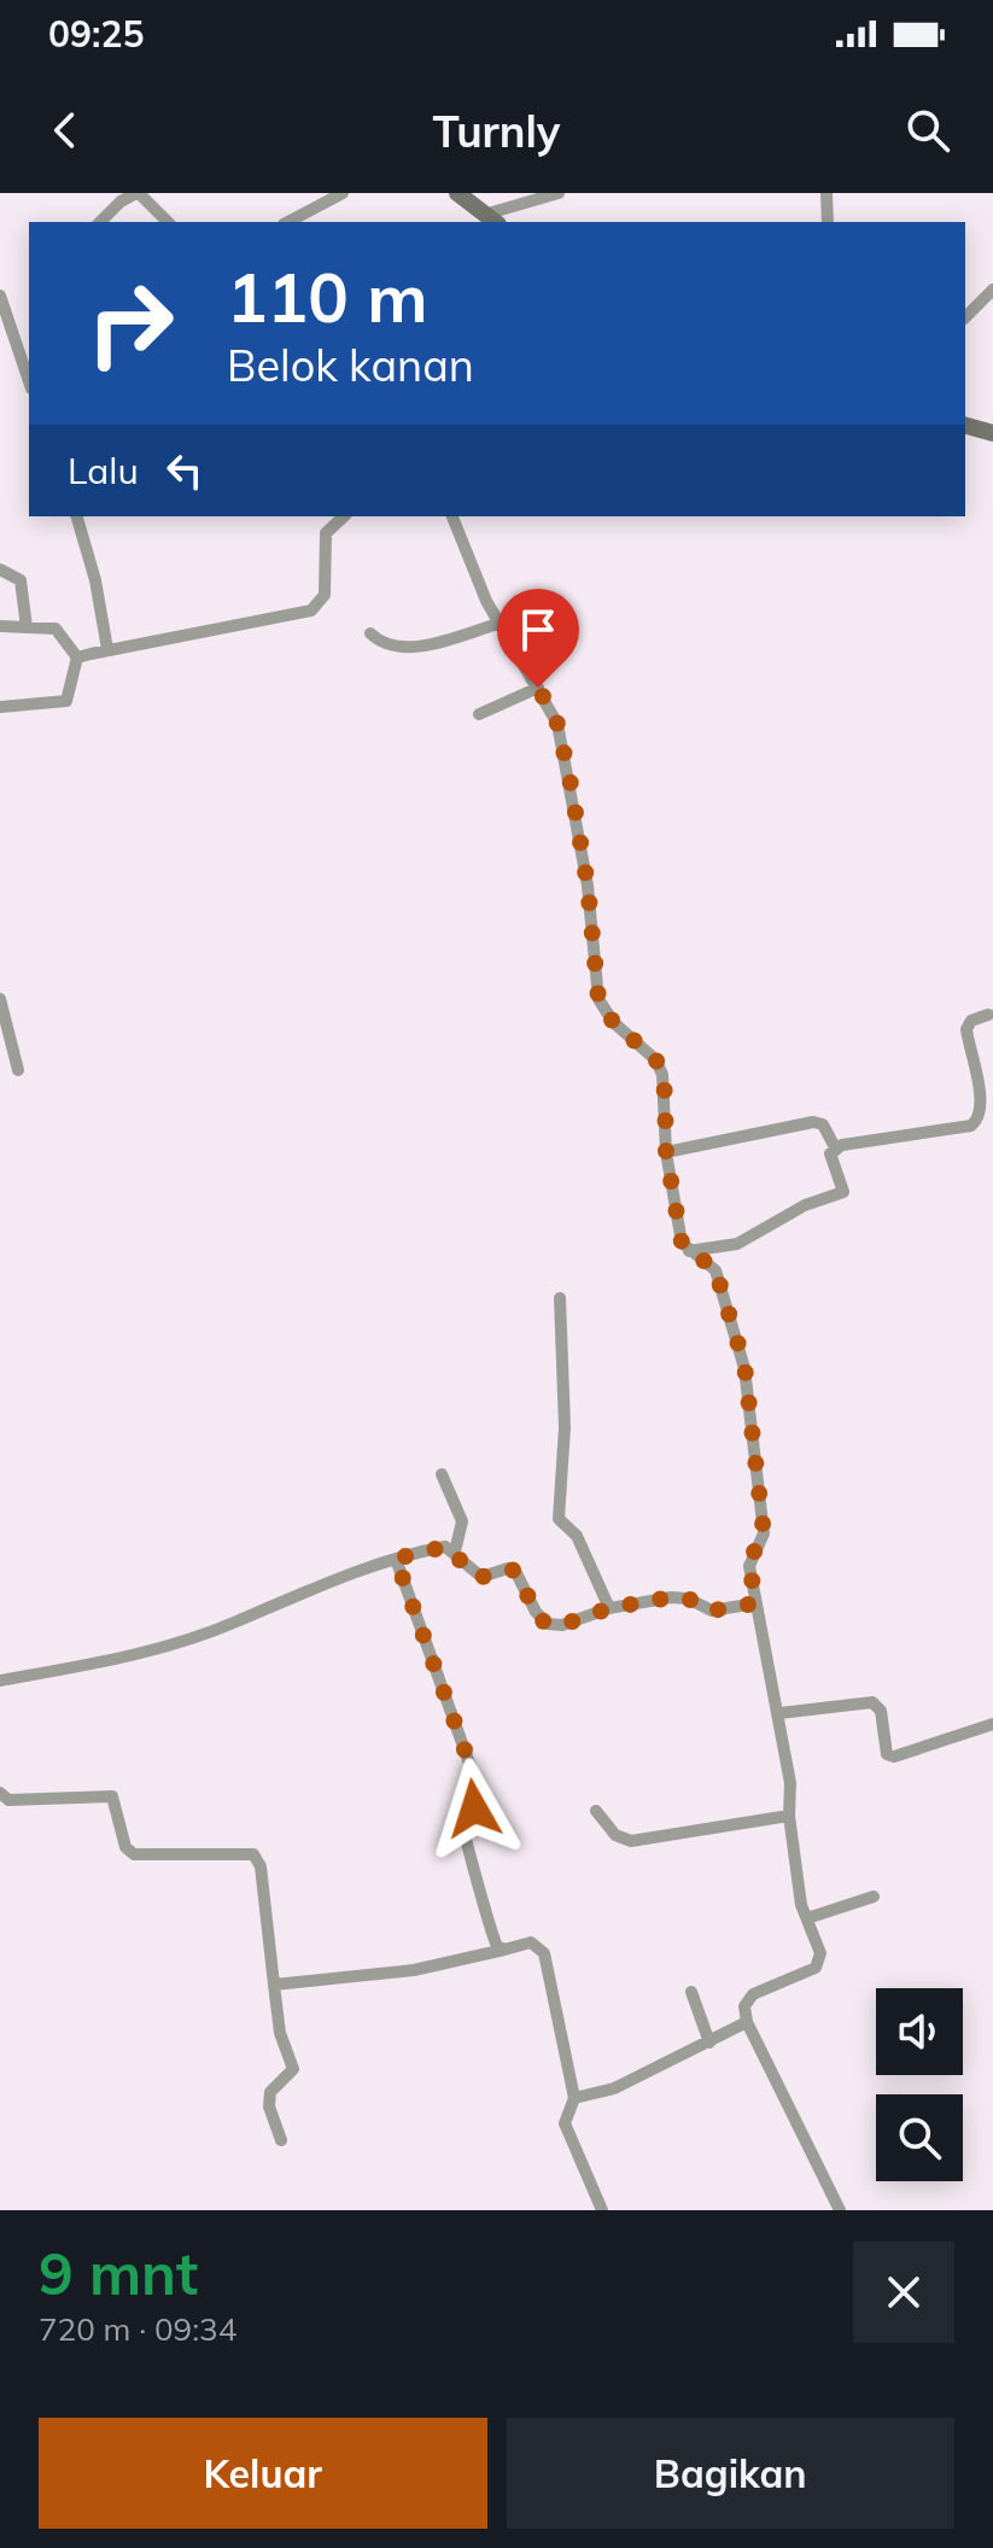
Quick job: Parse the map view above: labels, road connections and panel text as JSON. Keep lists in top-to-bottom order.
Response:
{
  "page": {
    "status": "09:25",
    "header": "Turnly",
    "turn": ["110 m", "Belok kanan"],
    "then": "Lalu",
    "heading": ["9 mnt", "720 m · 09:34"],
    "buttons": ["Keluar", "Bagikan"]
  }
}
